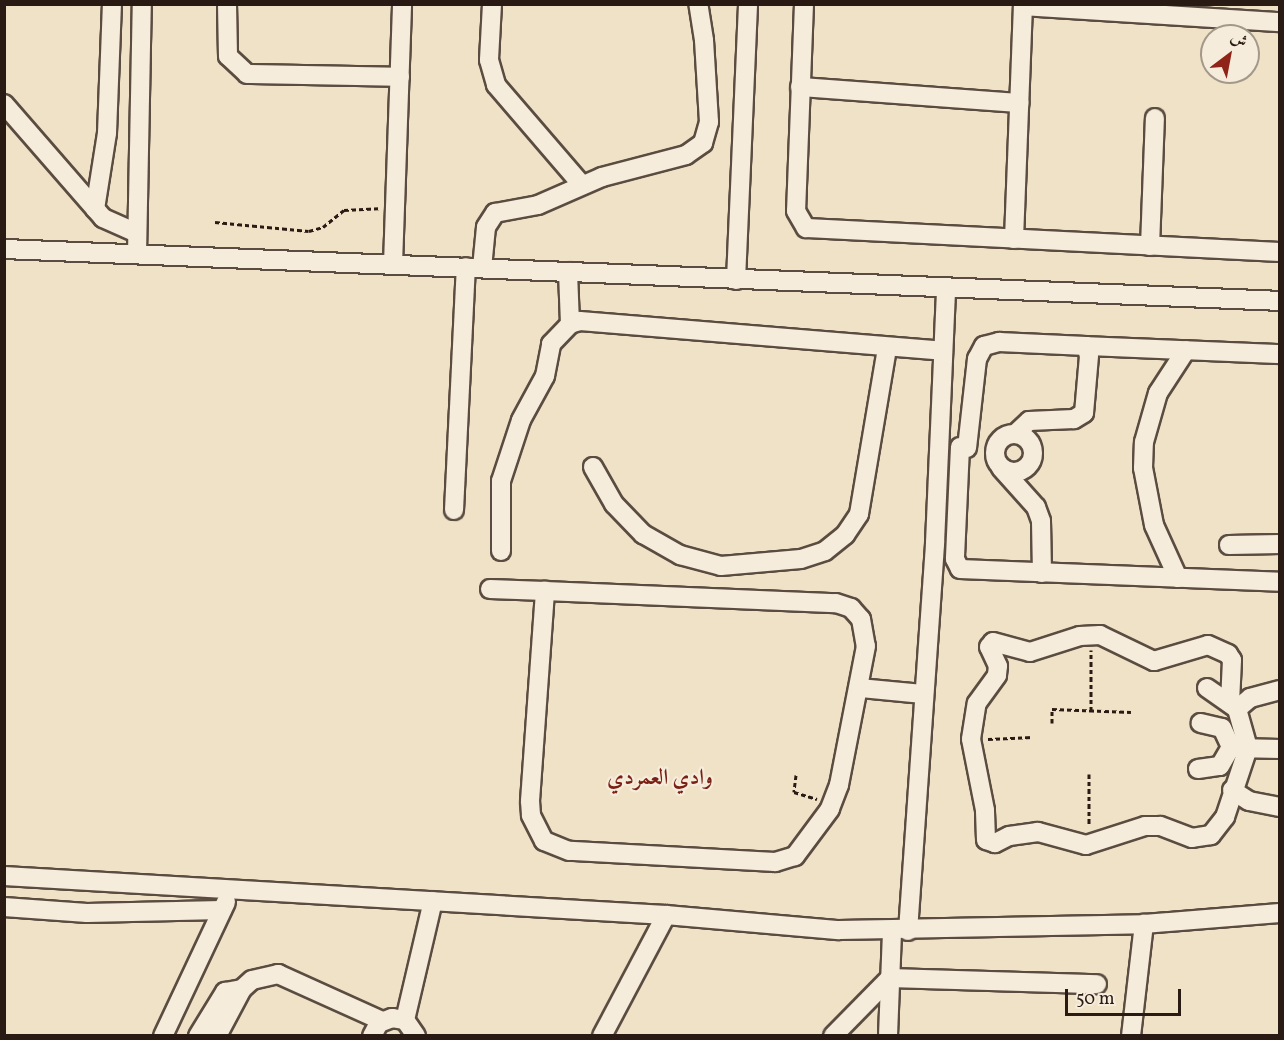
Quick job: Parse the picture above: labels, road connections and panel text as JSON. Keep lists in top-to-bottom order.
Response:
{
  "districts": ["وادي العمردي"],
  "scale_bar": "50 m",
  "north": "top right"
}
